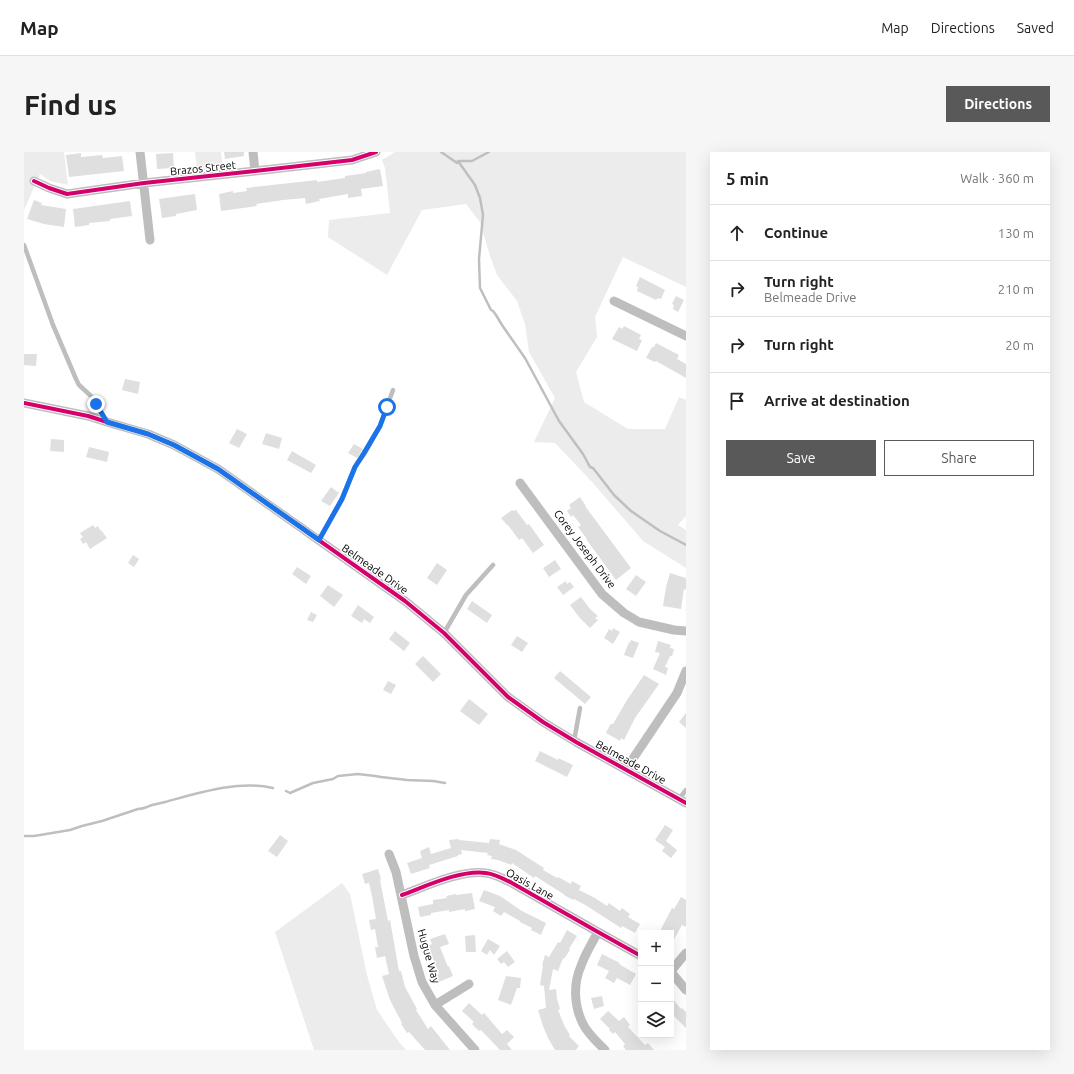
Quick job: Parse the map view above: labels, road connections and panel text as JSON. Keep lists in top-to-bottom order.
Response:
{
  "streets": {
    "street": [
      "Brazos Street",
      "Corey Joseph Drive",
      "Belmeade Drive",
      "Oasis Lane",
      "Hugue Way"
    ]
  },
  "crossings": [
    ["Oasis Lane", "Hugue Way"]
  ],
  "page": {
    "header": "Map",
    "nav": ["Map", "Directions", "Saved"],
    "buttons": [
      "Directions",
      ["Save", "Share"]
    ],
    "title": "Find us",
    "heading": ["5 min", "Walk · 360 m"],
    "list": [
      ["Continue", "130 m"],
      ["Turn right", "Belmeade Drive", "210 m"],
      ["Turn right", "20 m"],
      "Arrive at destination"
    ],
    "map_buttons": ["+", "−"]
  }
}
